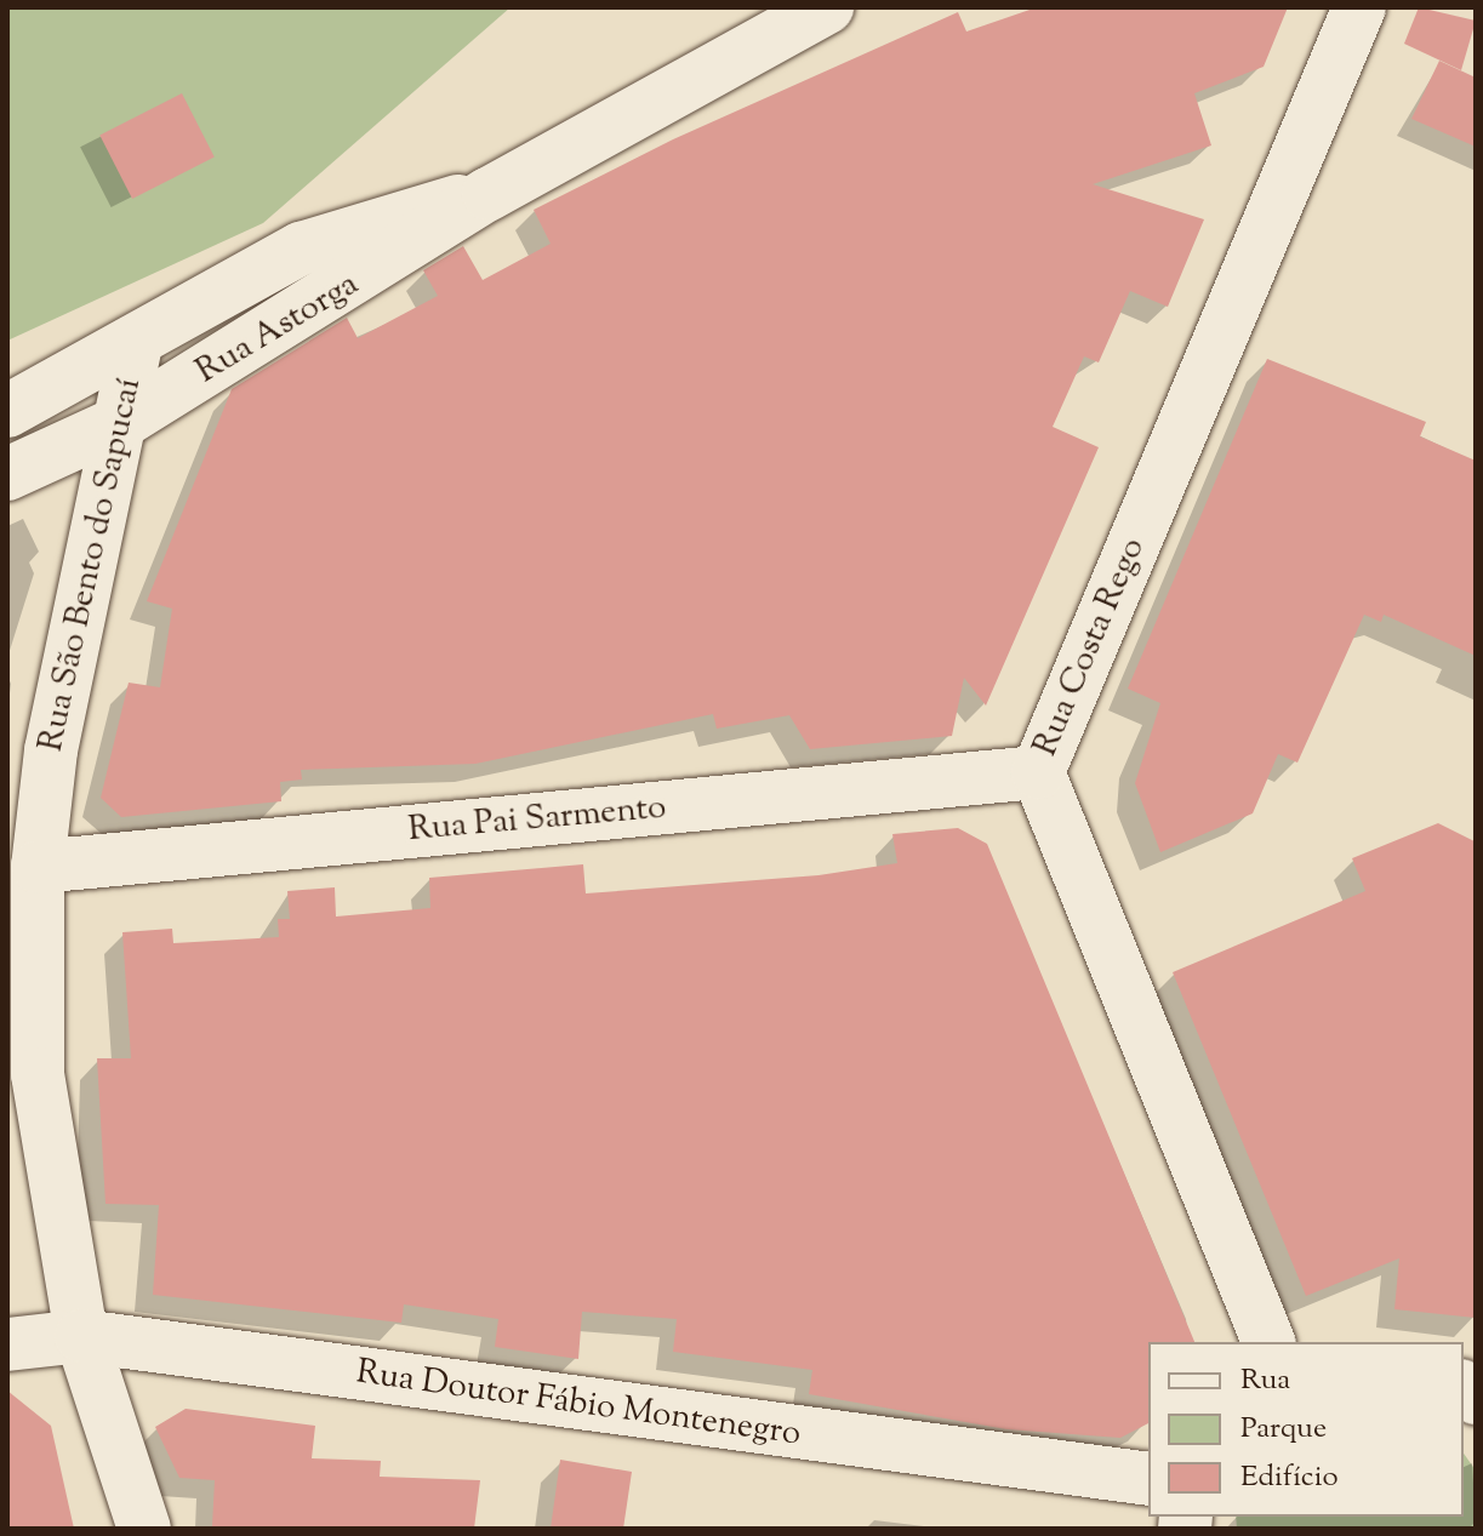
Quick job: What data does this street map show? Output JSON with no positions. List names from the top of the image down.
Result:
{
  "streets": {
    "street": [
      "Rua Astorga",
      "Rua São Bento do Sapucaí",
      "Rua Costa Rego",
      "Rua Pai Sarmento",
      "Rua Doutor Fábio Montenegro"
    ]
  },
  "crossings": [
    ["Rua Astorga", "Rua São Bento do Sapucaí"],
    ["Rua São Bento do Sapucaí", "Rua Pai Sarmento"],
    ["Rua São Bento do Sapucaí", "Rua Doutor Fábio Montenegro"],
    ["Rua Costa Rego", "Rua Pai Sarmento"]
  ],
  "legend": ["Rua", "Parque", "Edifício"]
}
